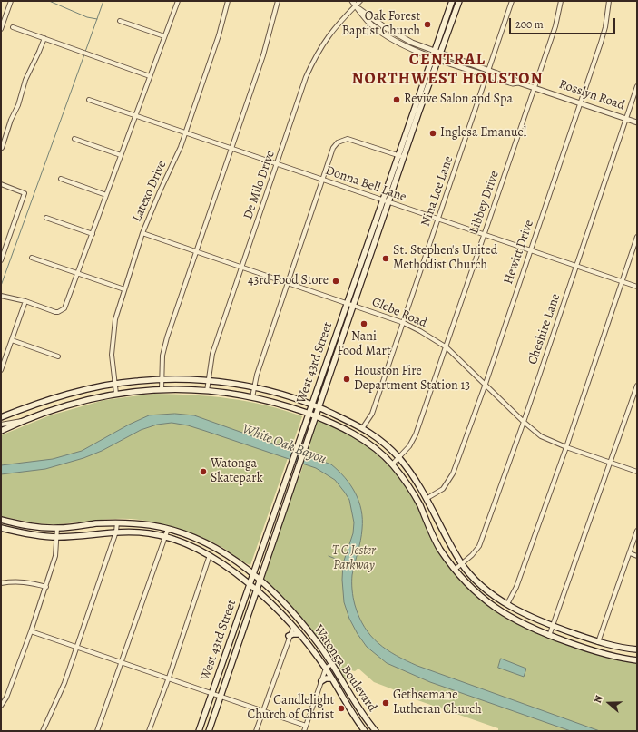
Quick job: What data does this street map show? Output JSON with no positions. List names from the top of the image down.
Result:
{
  "streets": {
    "main road": ["West 43rd Street", "Watonga Boulevard"],
    "street": [
      "Rosslyn Road",
      "Donna Bell Lane",
      "De Milo Drive",
      "Latexo Drive",
      "Nina Lee Lane",
      "Libbey Drive",
      "Hewitt Drive",
      "Glebe Road",
      "Cheshire Lane"
    ]
  },
  "crossings": [
    ["Rosslyn Road", "De Milo Drive"],
    ["Rosslyn Road", "Nina Lee Lane"],
    ["Rosslyn Road", "Libbey Drive"],
    ["Rosslyn Road", "Hewitt Drive"],
    ["Rosslyn Road", "Cheshire Lane"],
    ["Rosslyn Road", "West 43rd Street"],
    ["Donna Bell Lane", "De Milo Drive"],
    ["Donna Bell Lane", "Latexo Drive"],
    ["Donna Bell Lane", "Nina Lee Lane"],
    ["Donna Bell Lane", "Libbey Drive"],
    ["Donna Bell Lane", "Hewitt Drive"],
    ["Donna Bell Lane", "Cheshire Lane"],
    ["Donna Bell Lane", "West 43rd Street"],
    ["De Milo Drive", "Glebe Road"],
    ["Latexo Drive", "Glebe Road"],
    ["Nina Lee Lane", "Glebe Road"],
    ["Libbey Drive", "Glebe Road"],
    ["Hewitt Drive", "Glebe Road"],
    ["Glebe Road", "Cheshire Lane"],
    ["Glebe Road", "West 43rd Street"],
    ["West 43rd Street", "Watonga Boulevard"]
  ],
  "districts": ["CENTRAL NORTHWEST HOUSTON"],
  "water": ["White Oak Bayou"],
  "parks": ["T C Jester Parkway"],
  "places": [
    "Oak Forest Baptist Church",
    "Revive Salon and Spa",
    "Inglesa Emanuel",
    "St. Stephen's United Methodist Church",
    "43rd Food Store",
    "Nani Food Mart",
    "Houston Fire Department Station 13",
    "Watonga Skatepark",
    "Gethsemane Lutheran Church",
    "Candlelight Church of Christ"
  ],
  "scale_bar": "200 m",
  "north": "left"
}
